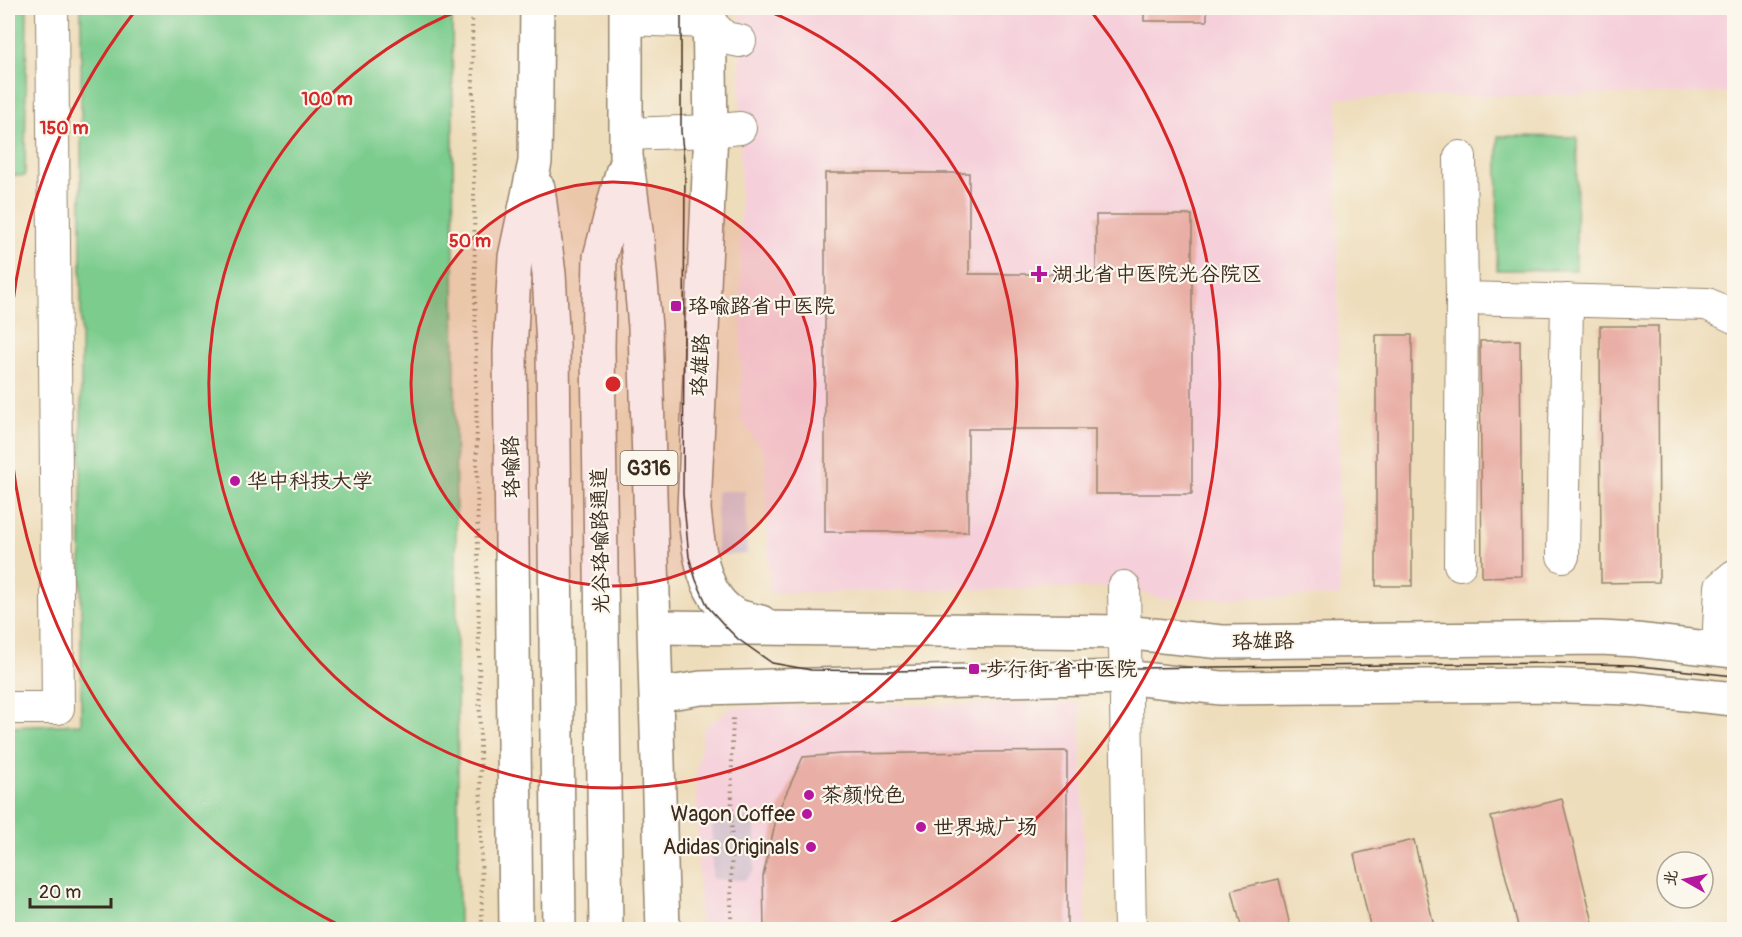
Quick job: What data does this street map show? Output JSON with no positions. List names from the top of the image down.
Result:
{
  "streets": {
    "main road": [
      "珞雄路",
      "珞喻路",
      "G316",
      "光谷珞喻路通道"
    ]
  },
  "crossings": [
    ["珞雄路", "G316"],
    ["G316", "光谷珞喻路通道"]
  ],
  "places": {
    "health": ["湖北省中医院光谷院区"],
    "transit": ["珞喻路省中医院", "步行街 省中医院"],
    "other": [
      "华中科技大学",
      "茶颜悦色",
      "Wagon Coffee",
      "世界城广场",
      "Adidas Originals"
    ]
  },
  "scale_bar": "20 m",
  "north": "left",
  "rings": ["100 m", "150 m", "50 m"]
}
